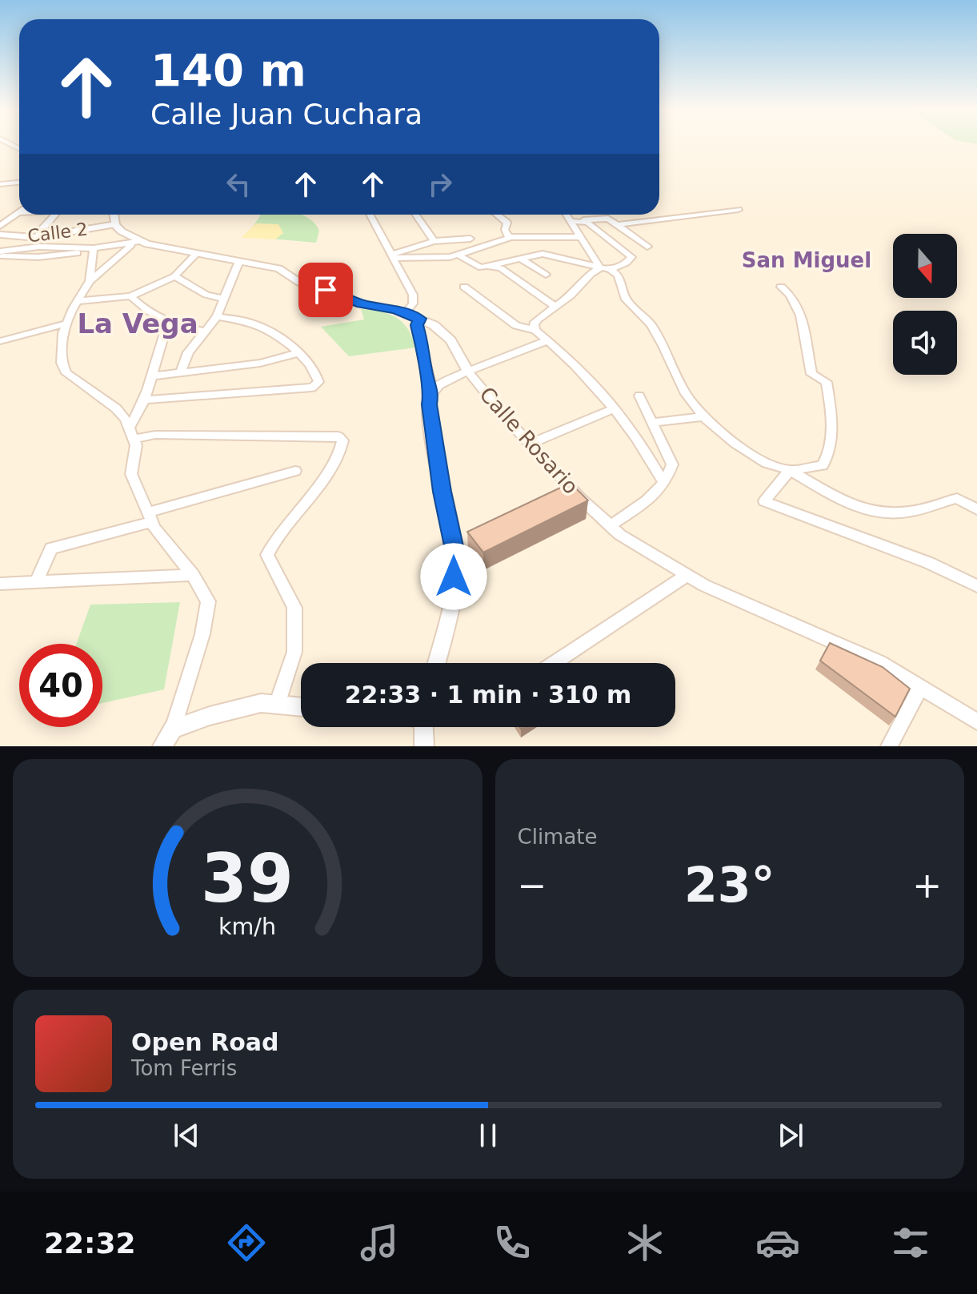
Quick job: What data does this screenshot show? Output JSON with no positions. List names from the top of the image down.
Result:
{
  "streets": {
    "street": ["Calle 2", "Calle Rosario"]
  },
  "crossings": [
    ["Calle 2", "Calle Rosario"]
  ],
  "districts": ["San Miguel", "La Vega"],
  "north": "bottom",
  "page": {
    "turn": ["140 m", "Calle Juan Cuchara"],
    "limit": "40",
    "trip": "22:33 · 1 min · 310 m",
    "tile": "Climate",
    "heat": ["−", "23°", "+"],
    "song": ["Open Road", "Tom Ferris"],
    "tabs": "22:32",
    "gauge": ["39", "km/h"]
  }
}
